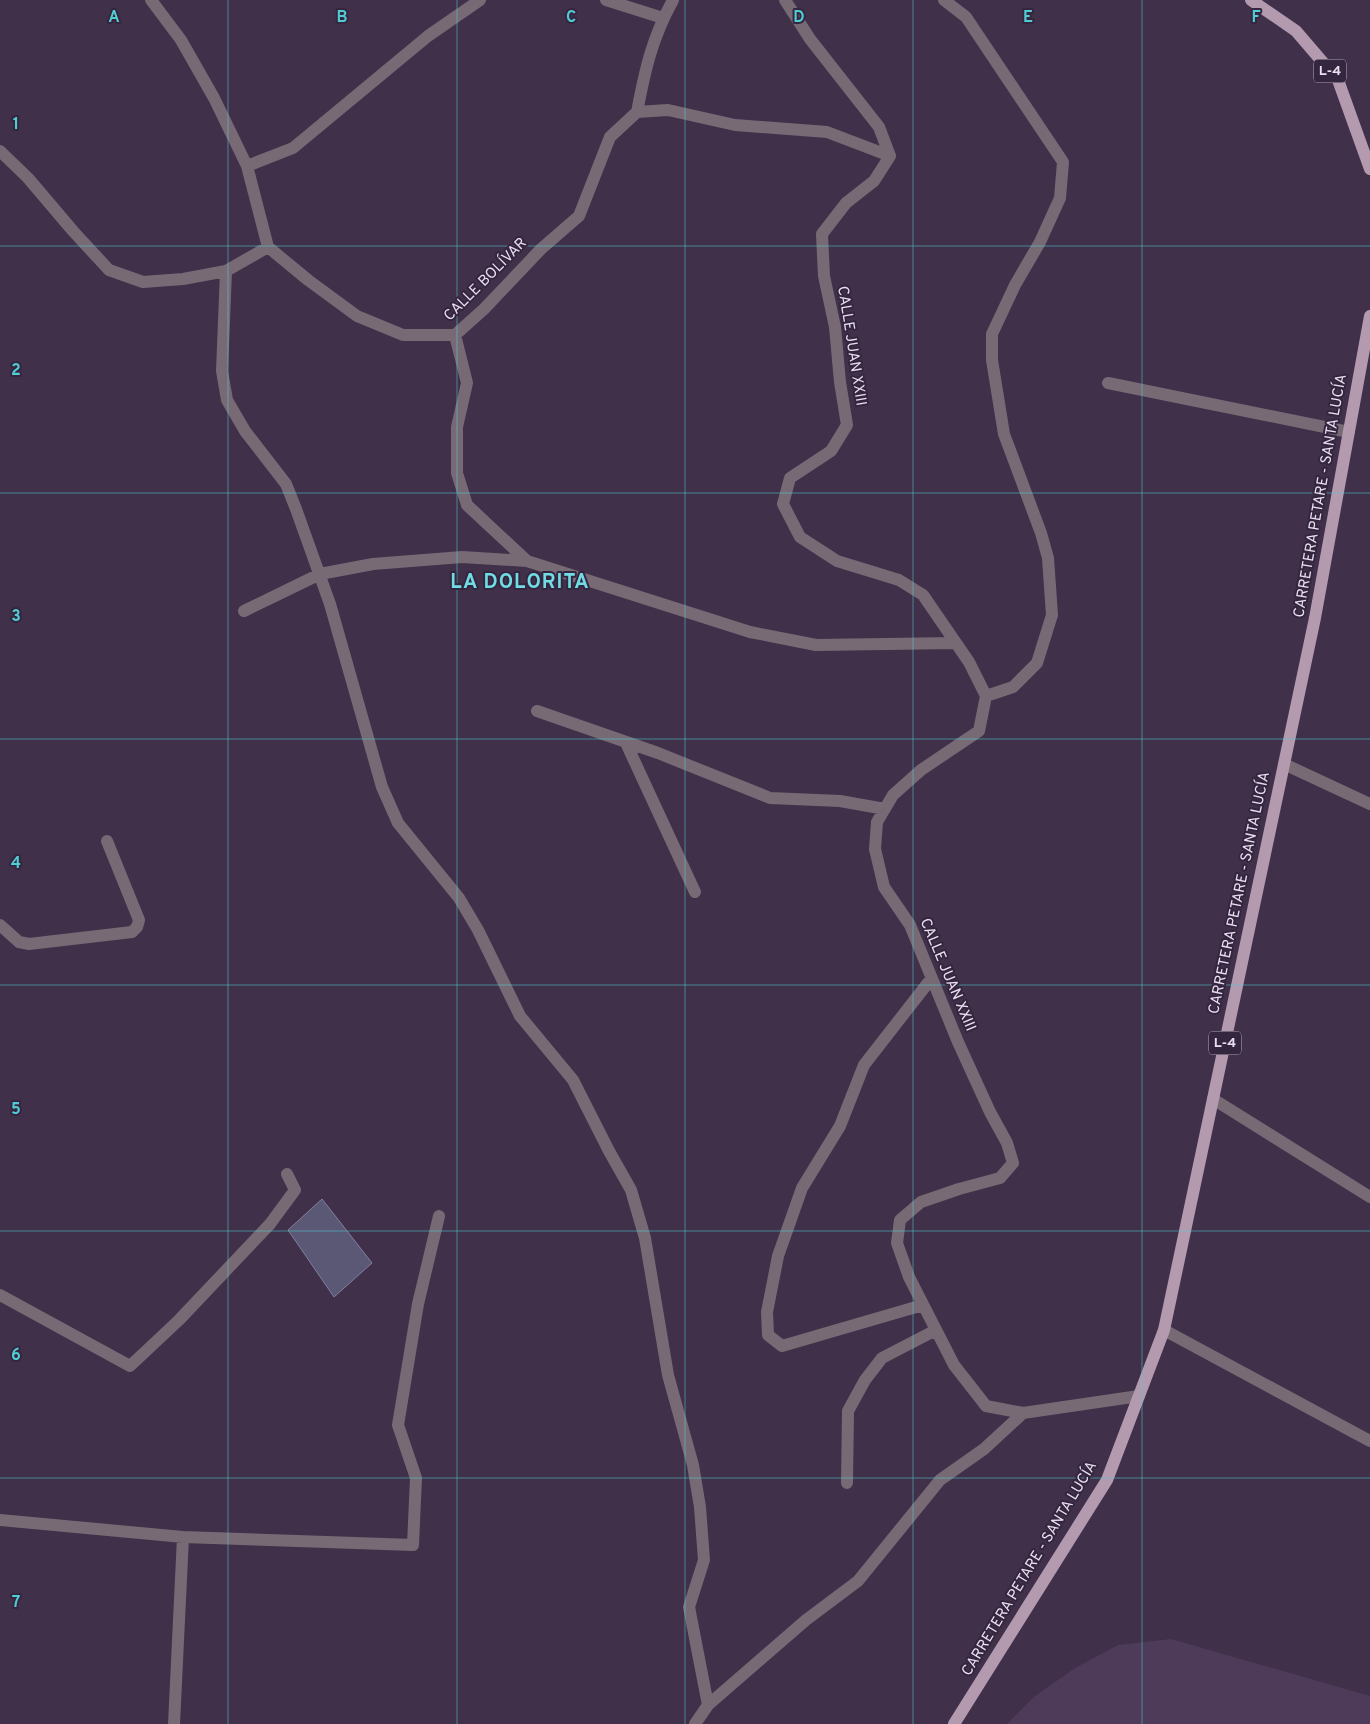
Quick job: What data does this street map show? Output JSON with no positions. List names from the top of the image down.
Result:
{
  "streets": {
    "main road": ["L-4", "CARRETERA PETARE - SANTA LUCÍA"],
    "street": ["CALLE BOLÍVAR", "CALLE JUAN XXIII"]
  },
  "crossings": [
    ["CALLE JUAN XXIII", "CARRETERA PETARE - SANTA LUCÍA"]
  ],
  "districts": ["LA DOLORITA"],
  "grid": {
    "columns": [
      "A",
      "B",
      "C",
      "D",
      "E",
      "F"
    ],
    "rows": [
      "1",
      "2",
      "3",
      "4",
      "5",
      "6",
      "7"
    ]
  }
}
